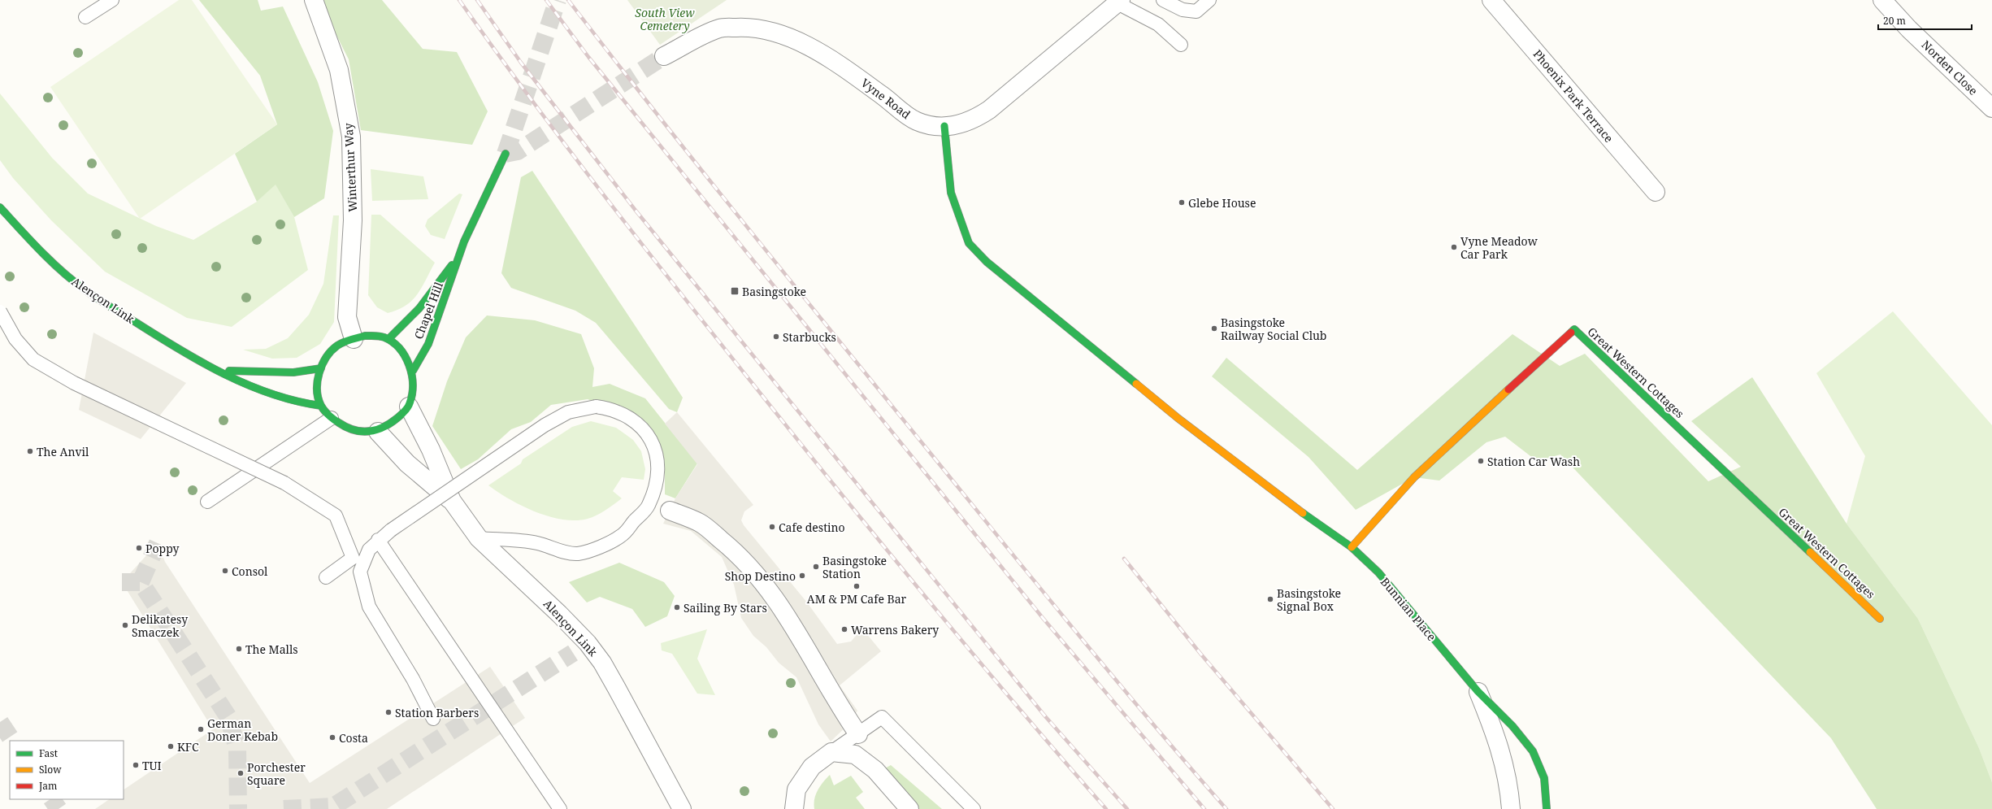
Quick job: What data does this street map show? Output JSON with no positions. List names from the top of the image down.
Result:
{
  "streets": {
    "street": [
      "Norden Close",
      "Phoenix Park Terrace",
      "Vyne Road",
      "Winterthur Way",
      "Alençon Link",
      "Chapel Hill",
      "Great Western Cottages",
      "Bunnian Place"
    ]
  },
  "crossings": [
    ["Vyne Road", "Bunnian Place"],
    ["Winterthur Way", "Alençon Link"],
    ["Winterthur Way", "Chapel Hill"],
    ["Alençon Link", "Chapel Hill"],
    ["Great Western Cottages", "Bunnian Place"]
  ],
  "parks": ["South View Cemetery"],
  "places": {
    "other": [
      "Glebe House",
      "Vyne Meadow Car Park",
      "Basingstoke Railway Social Club",
      "Starbucks",
      "The Anvil",
      "Station Car Wash",
      "Cafe destino",
      "Poppy",
      "Basingstoke Station",
      "Consol",
      "Shop Destino",
      "AM & PM Cafe Bar",
      "Basingstoke Signal Box",
      "Sailing By Stars",
      "Delikatesy Smaczek",
      "Warrens Bakery",
      "The Malls",
      "Station Barbers",
      "German Doner Kebab",
      "Costa",
      "KFC",
      "TUI",
      "Porchester Square"
    ],
    "transit": ["Basingstoke"]
  },
  "legend": ["Fast", "Slow", "Jam"],
  "scale_bar": "20 m"
}
